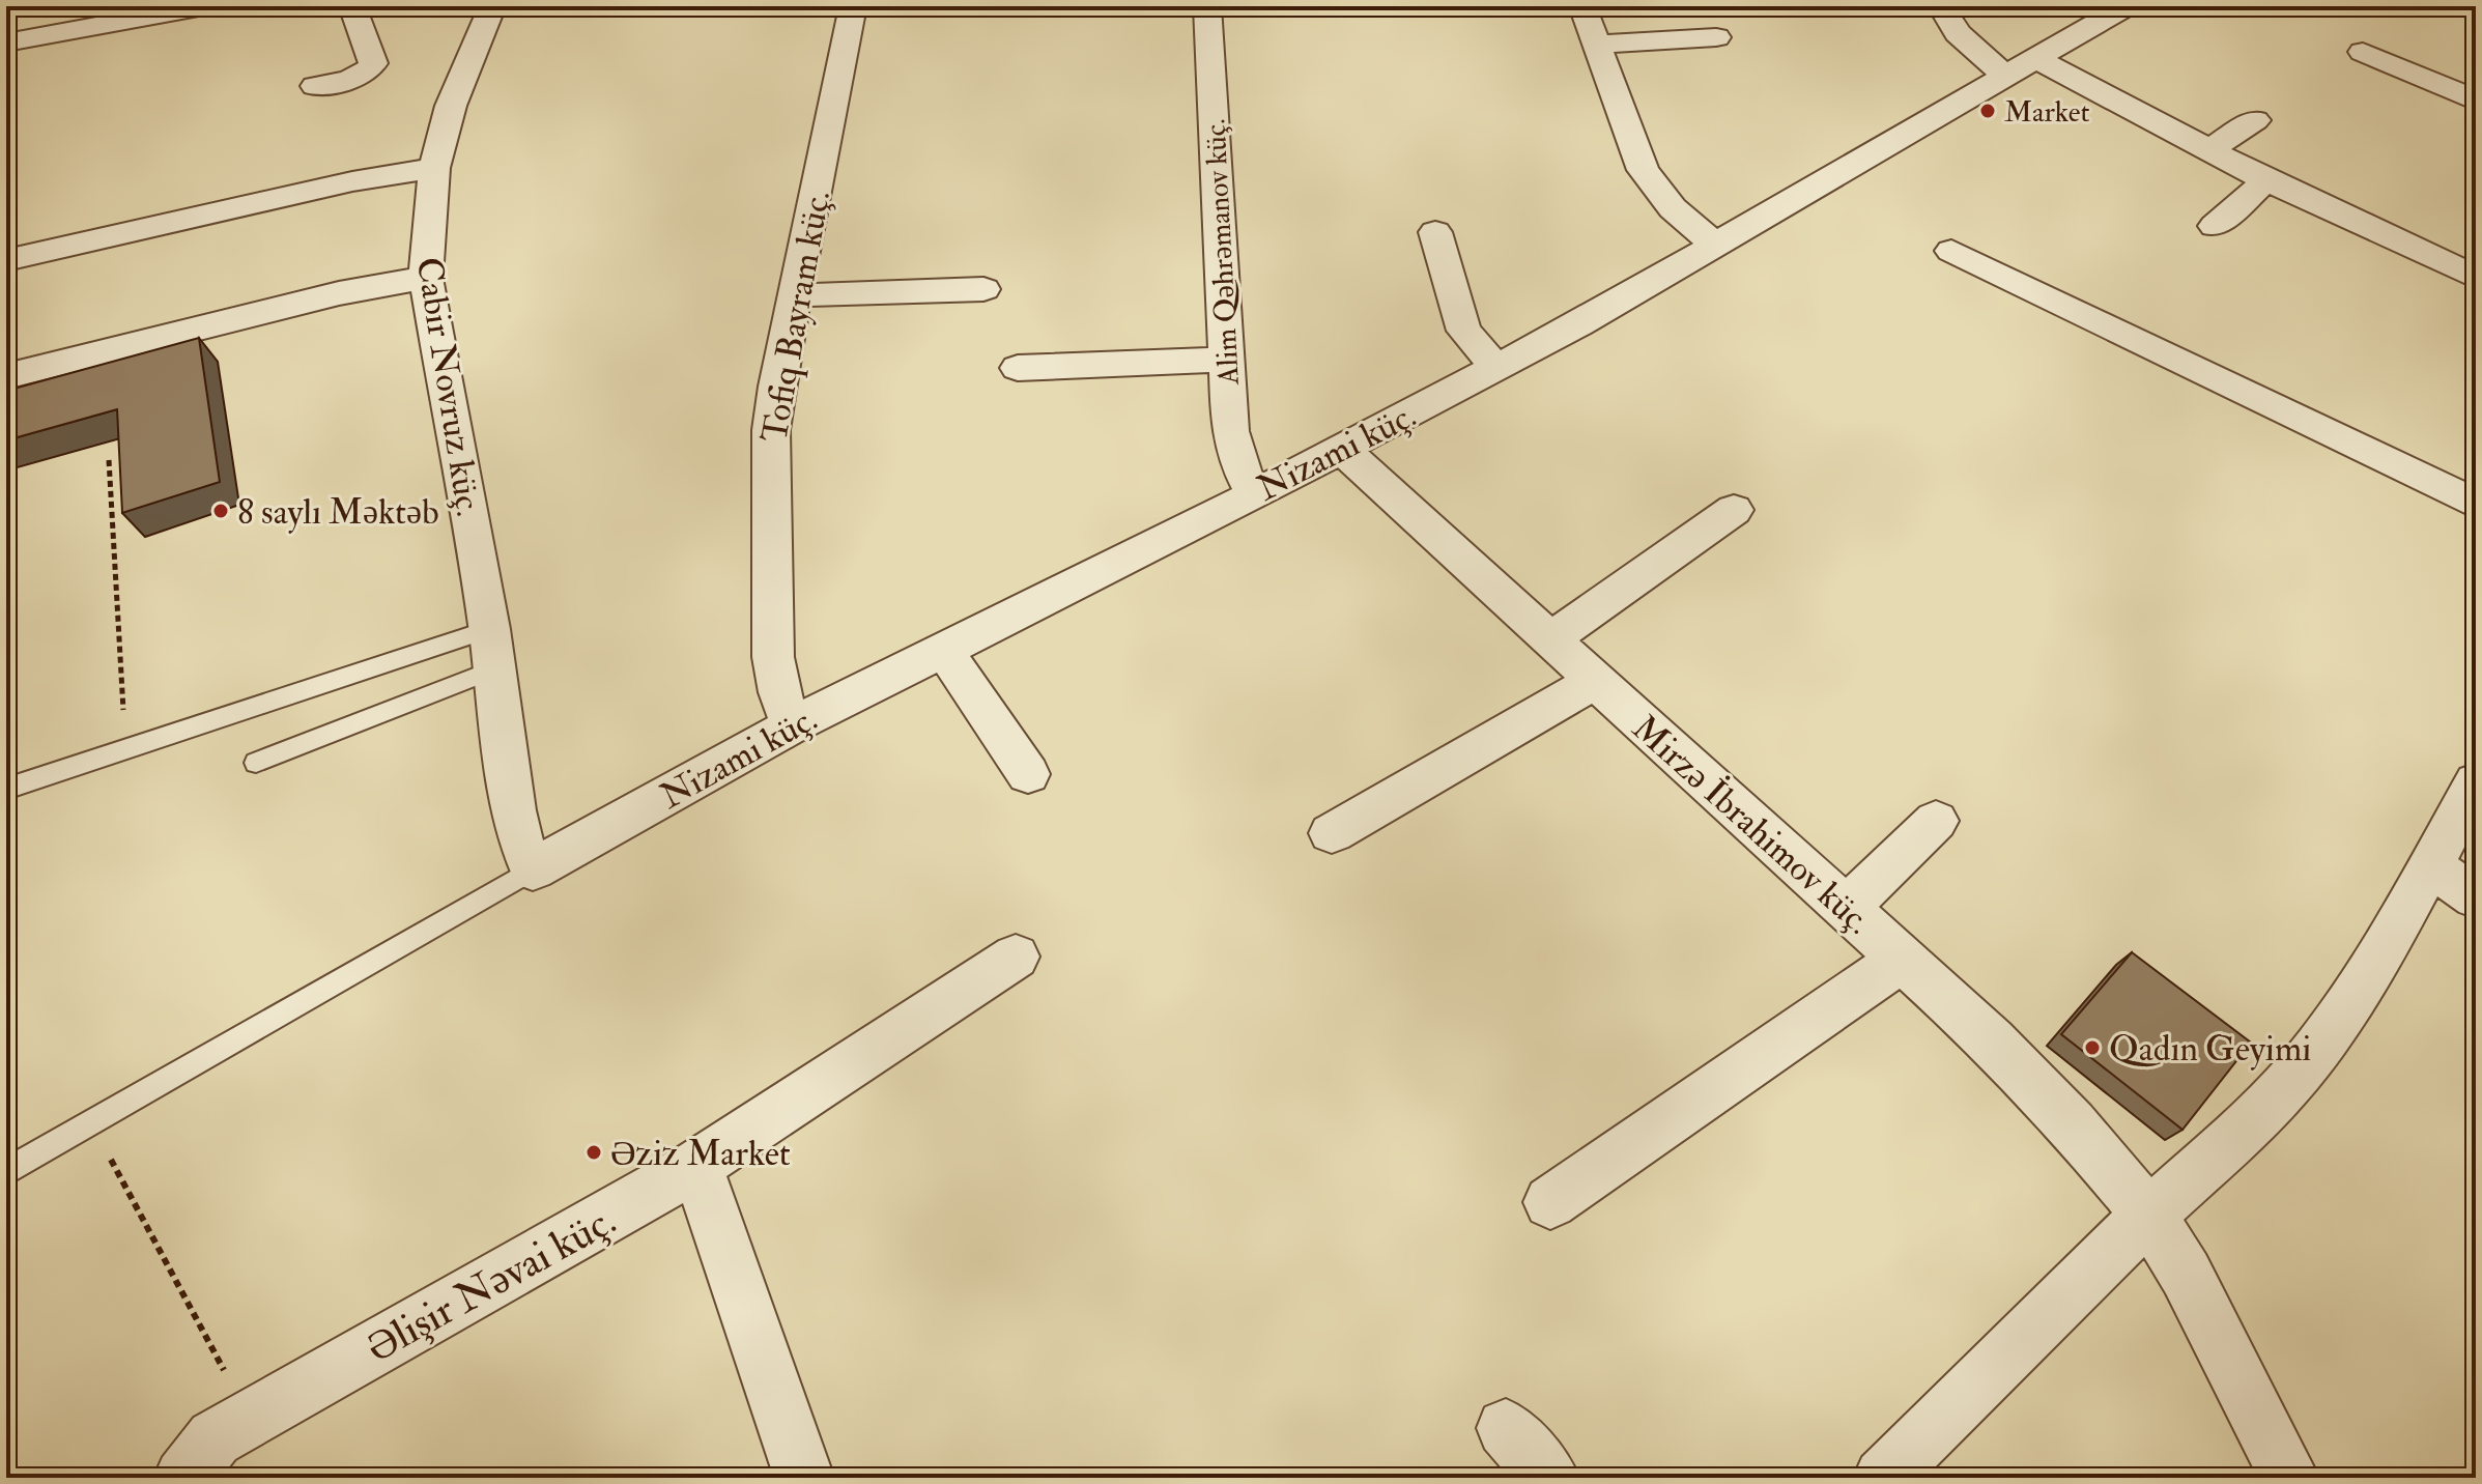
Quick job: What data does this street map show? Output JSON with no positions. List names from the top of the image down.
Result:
{
  "streets": {
    "street": [
      "Alim Qəhrəmanov küç.",
      "Tofiq Bayram küç.",
      "Cabir Novruz küç.",
      "Nizami küç.",
      "Mirzə İbrahimov küç.",
      "Əlişir Nəvai küç."
    ]
  },
  "crossings": [
    ["Alim Qəhrəmanov küç.", "Nizami küç."],
    ["Tofiq Bayram küç.", "Nizami küç."],
    ["Cabir Novruz küç.", "Nizami küç."],
    ["Nizami küç.", "Mirzə İbrahimov küç."]
  ],
  "places": [
    "Market",
    "8 saylı Məktəb",
    "Qadın Geyimi",
    "Əziz Market"
  ]
}
